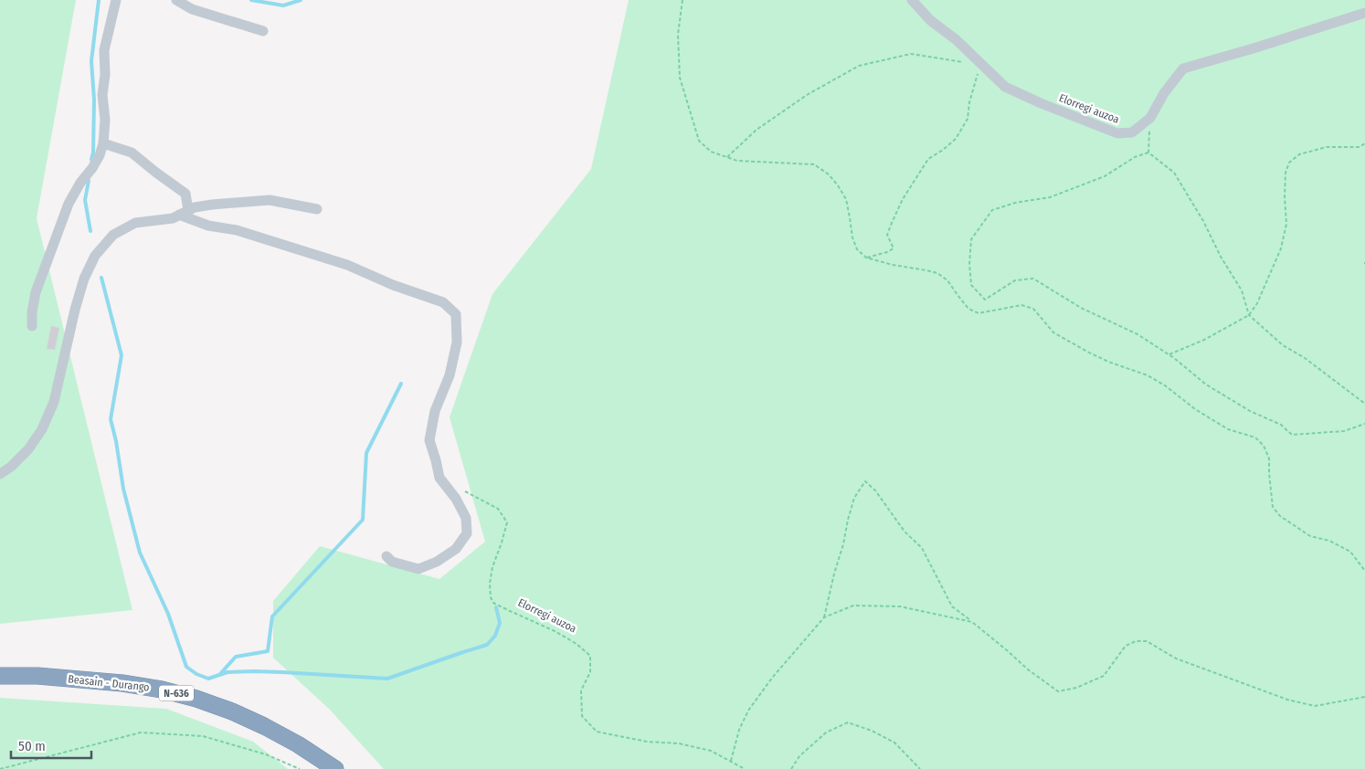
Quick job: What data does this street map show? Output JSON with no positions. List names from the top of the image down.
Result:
{
  "streets": {
    "highway": ["Beasain - Durango", "N-636"],
    "street": ["Elorregi auzoa"]
  },
  "scale_bar": "50 m"
}
